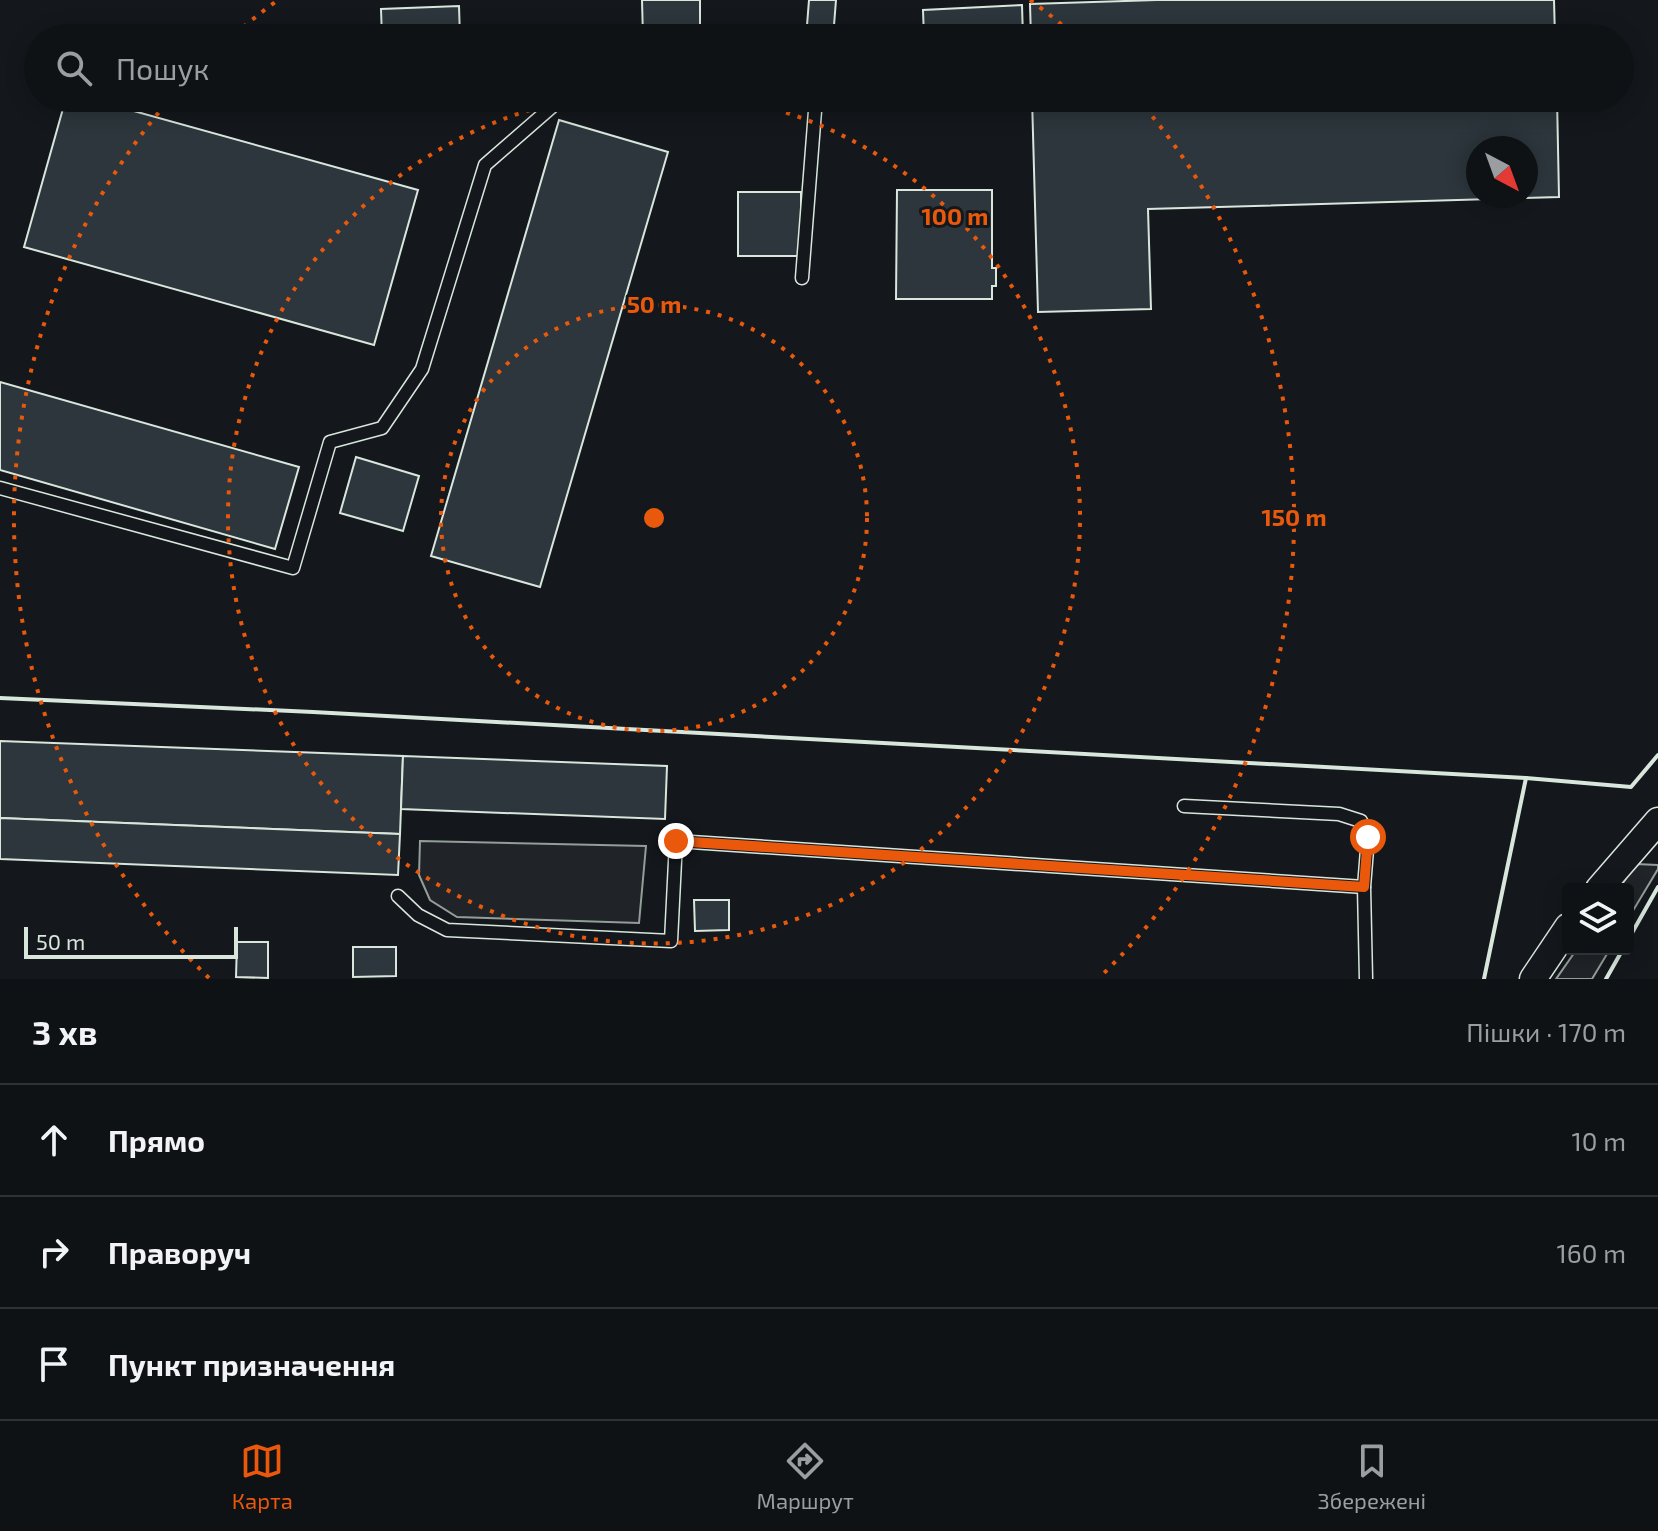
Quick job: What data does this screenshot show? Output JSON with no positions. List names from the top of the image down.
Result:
{
  "scale_bar": "50 m",
  "north": "bottom right",
  "page": {
    "search": "Пошук",
    "scale": "50 m",
    "heading": ["3 хв", "Пішки · 170 m"],
    "list": [
      ["Прямо", "10 m"],
      ["Праворуч", "160 m"],
      "Пункт призначення"
    ],
    "nav": ["Карта", "Маршрут", "Збережені"]
  },
  "rings": ["100 m", "50 m", "150 m"]
}
